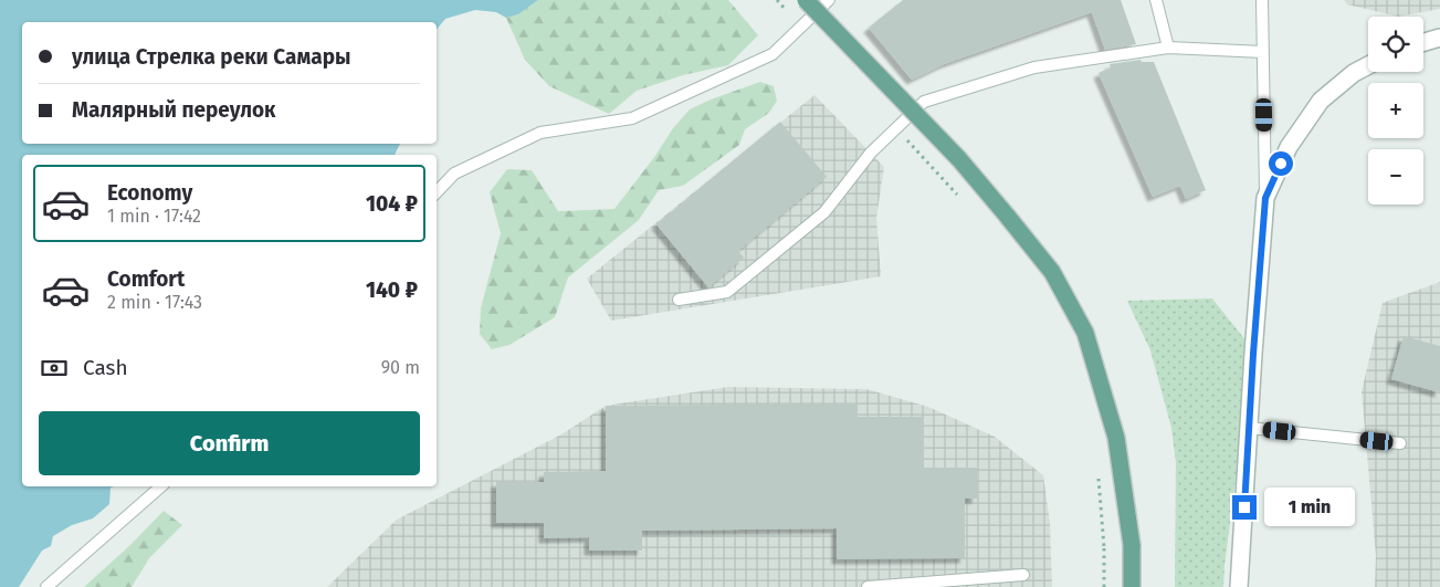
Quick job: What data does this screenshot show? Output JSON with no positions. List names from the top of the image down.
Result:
{
  "page": {
    "map_buttons": ["+", "−"],
    "banner": ["улица Стрелка реки Самары", "Малярный переулок"],
    "list": [
      {
        "name": "Economy",
        "note": "1 min · 17:42",
        "value": "104 ₽"
      },
      {
        "name": "Comfort",
        "note": "2 min · 17:43",
        "value": "140 ₽"
      }
    ],
    "pay": ["Cash", "90 m"],
    "buttons": "Confirm",
    "bubble": "1 min"
  }
}
